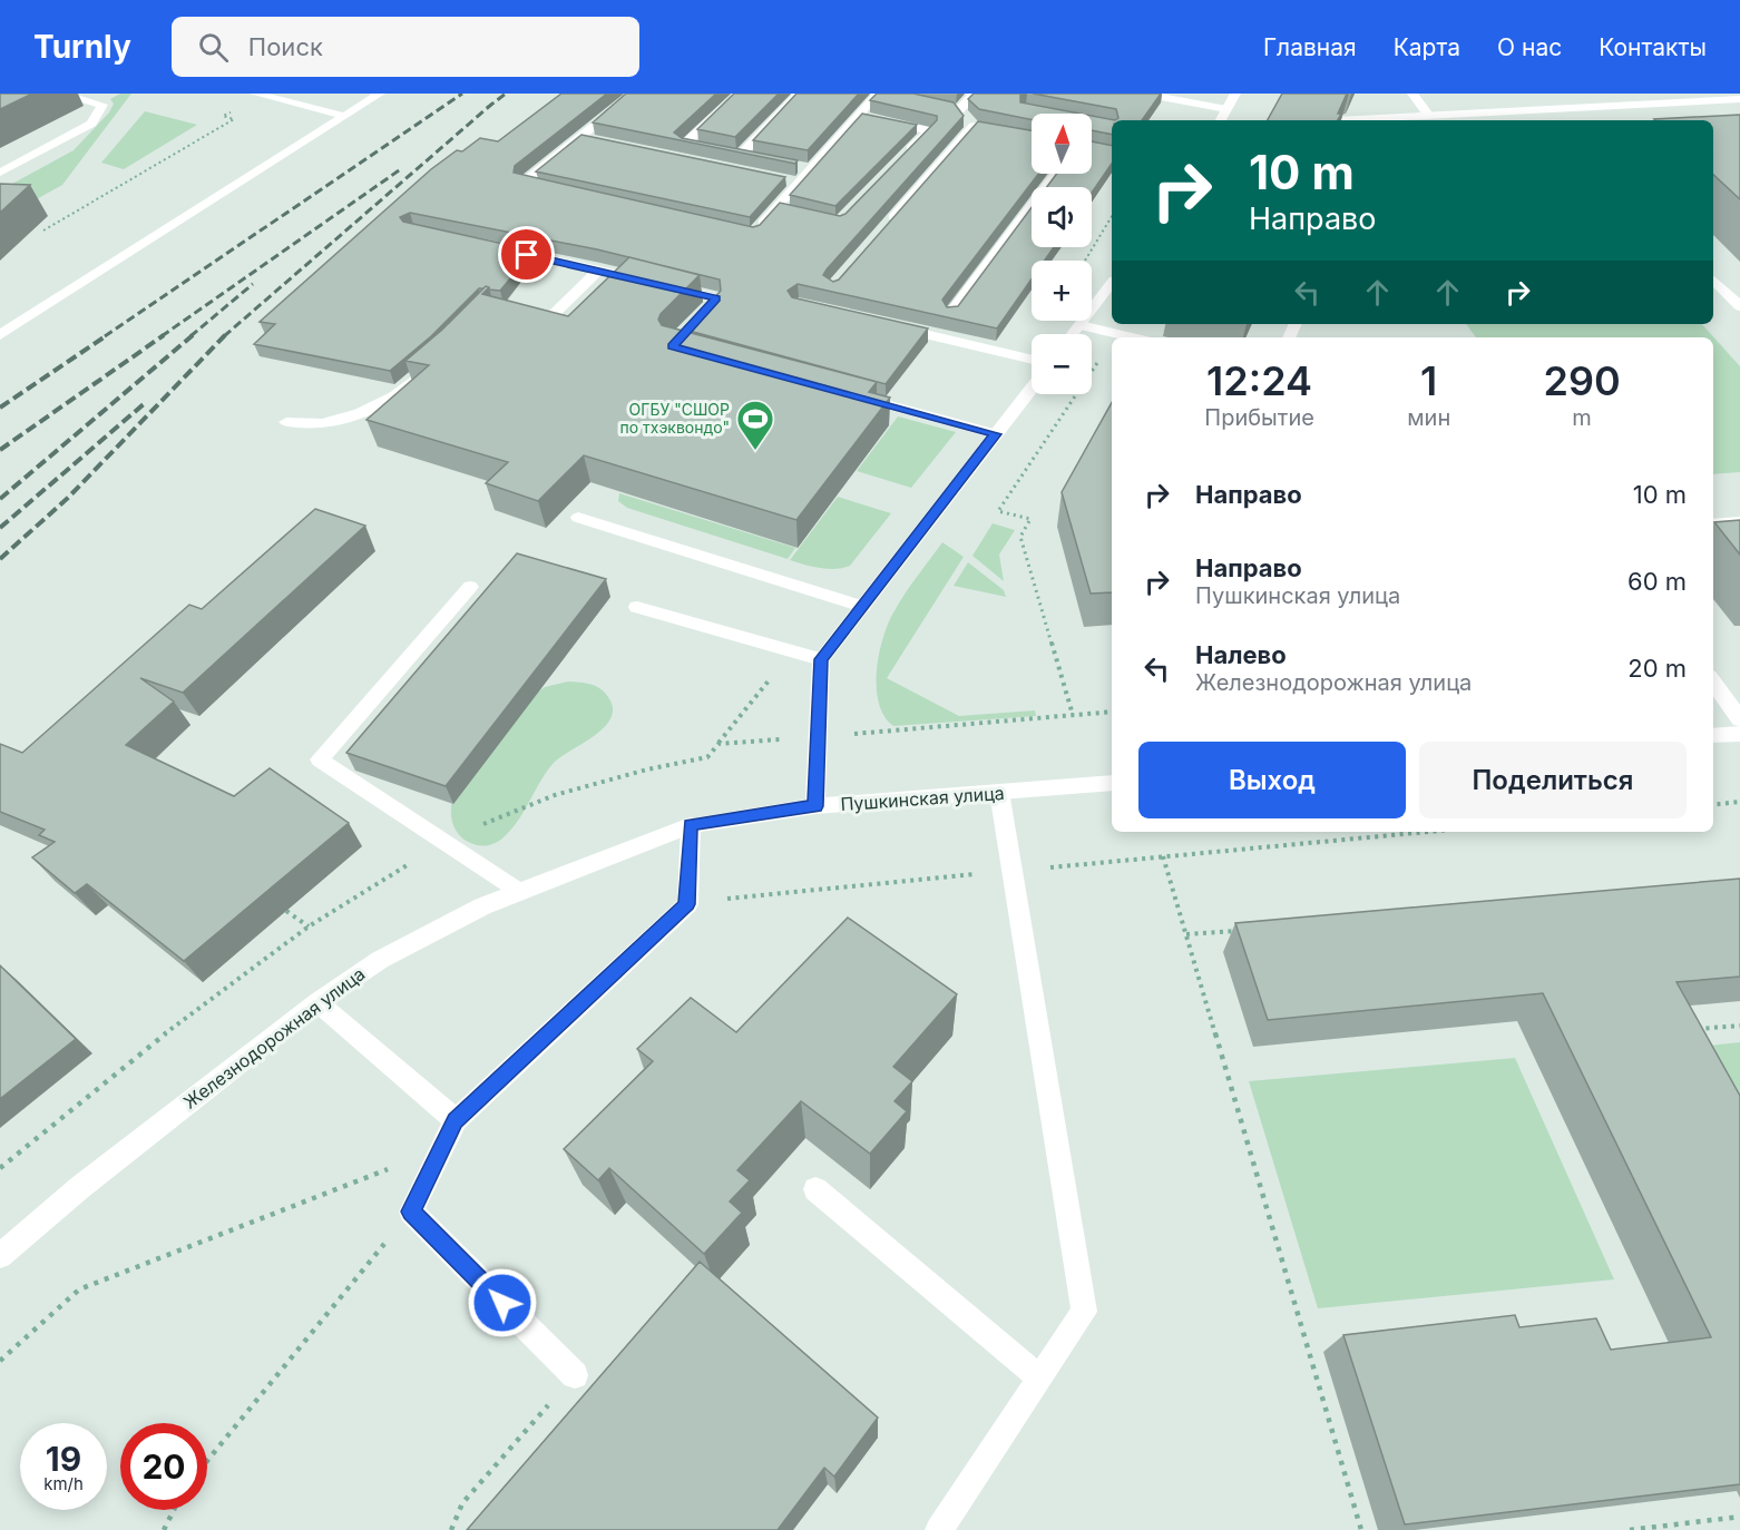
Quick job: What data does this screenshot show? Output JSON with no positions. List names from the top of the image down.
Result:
{
  "streets": {
    "street": ["Пушкинская улица", "Железнодорожная улица"]
  },
  "crossings": [
    ["Пушкинская улица", "Железнодорожная улица"]
  ],
  "places": {
    "sports": ["ОГБУ \"СШОР по тхэквондо\""]
  },
  "north": "top",
  "page": {
    "header": "Turnly",
    "search": "Поиск",
    "nav": [
      "Главная",
      "Карта",
      "О нас",
      "Контакты"
    ],
    "map_buttons": ["+", "−"],
    "turn": ["10 m", "Направо"],
    "eta": [
      "12:24",
      "Прибытие",
      "1",
      "мин",
      "290",
      "m"
    ],
    "list": [
      {
        "name": "Направо",
        "value": "10 m"
      },
      {
        "name": "Направо",
        "note": "Пушкинская улица",
        "value": "60 m"
      },
      {
        "name": "Налево",
        "note": "Железнодорожная улица",
        "value": "20 m"
      }
    ],
    "buttons": ["Выход", "Поделиться"],
    "speed": "19 km/h",
    "limit": "20"
  }
}
